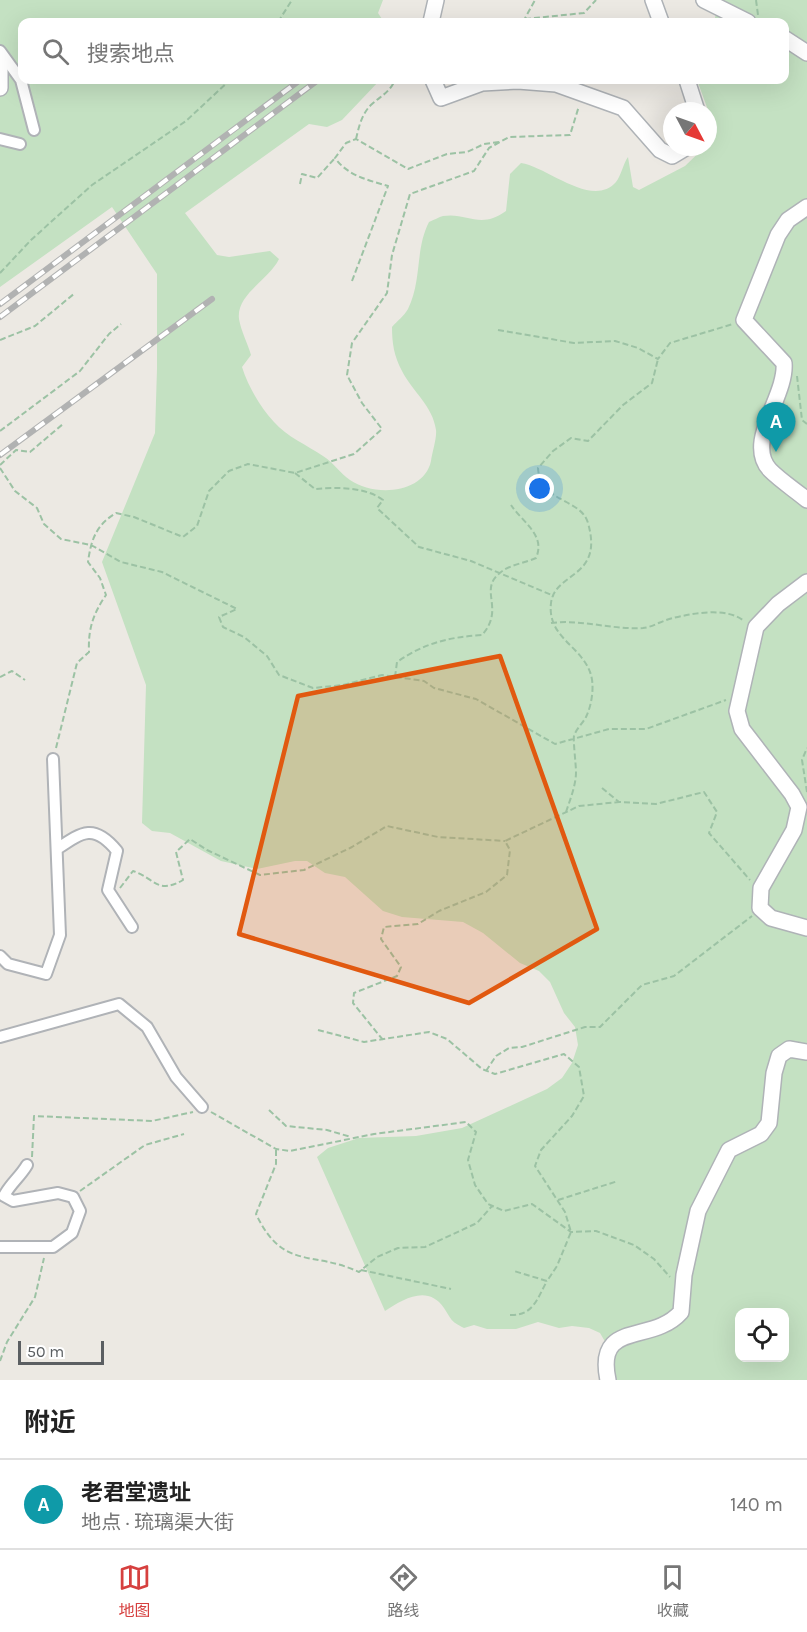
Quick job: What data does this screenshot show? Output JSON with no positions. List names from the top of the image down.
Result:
{
  "scale_bar": "50 m",
  "north": "bottom right",
  "page": {
    "search": "搜索地点",
    "pins": "A",
    "scale": "50 m",
    "heading": "附近",
    "list": [
      {
        "mark": "A",
        "name": "老君堂遗址",
        "note": "地点 · 琉璃渠大街",
        "value": "140 m"
      }
    ],
    "nav": ["地图", "路线", "收藏"]
  }
}
